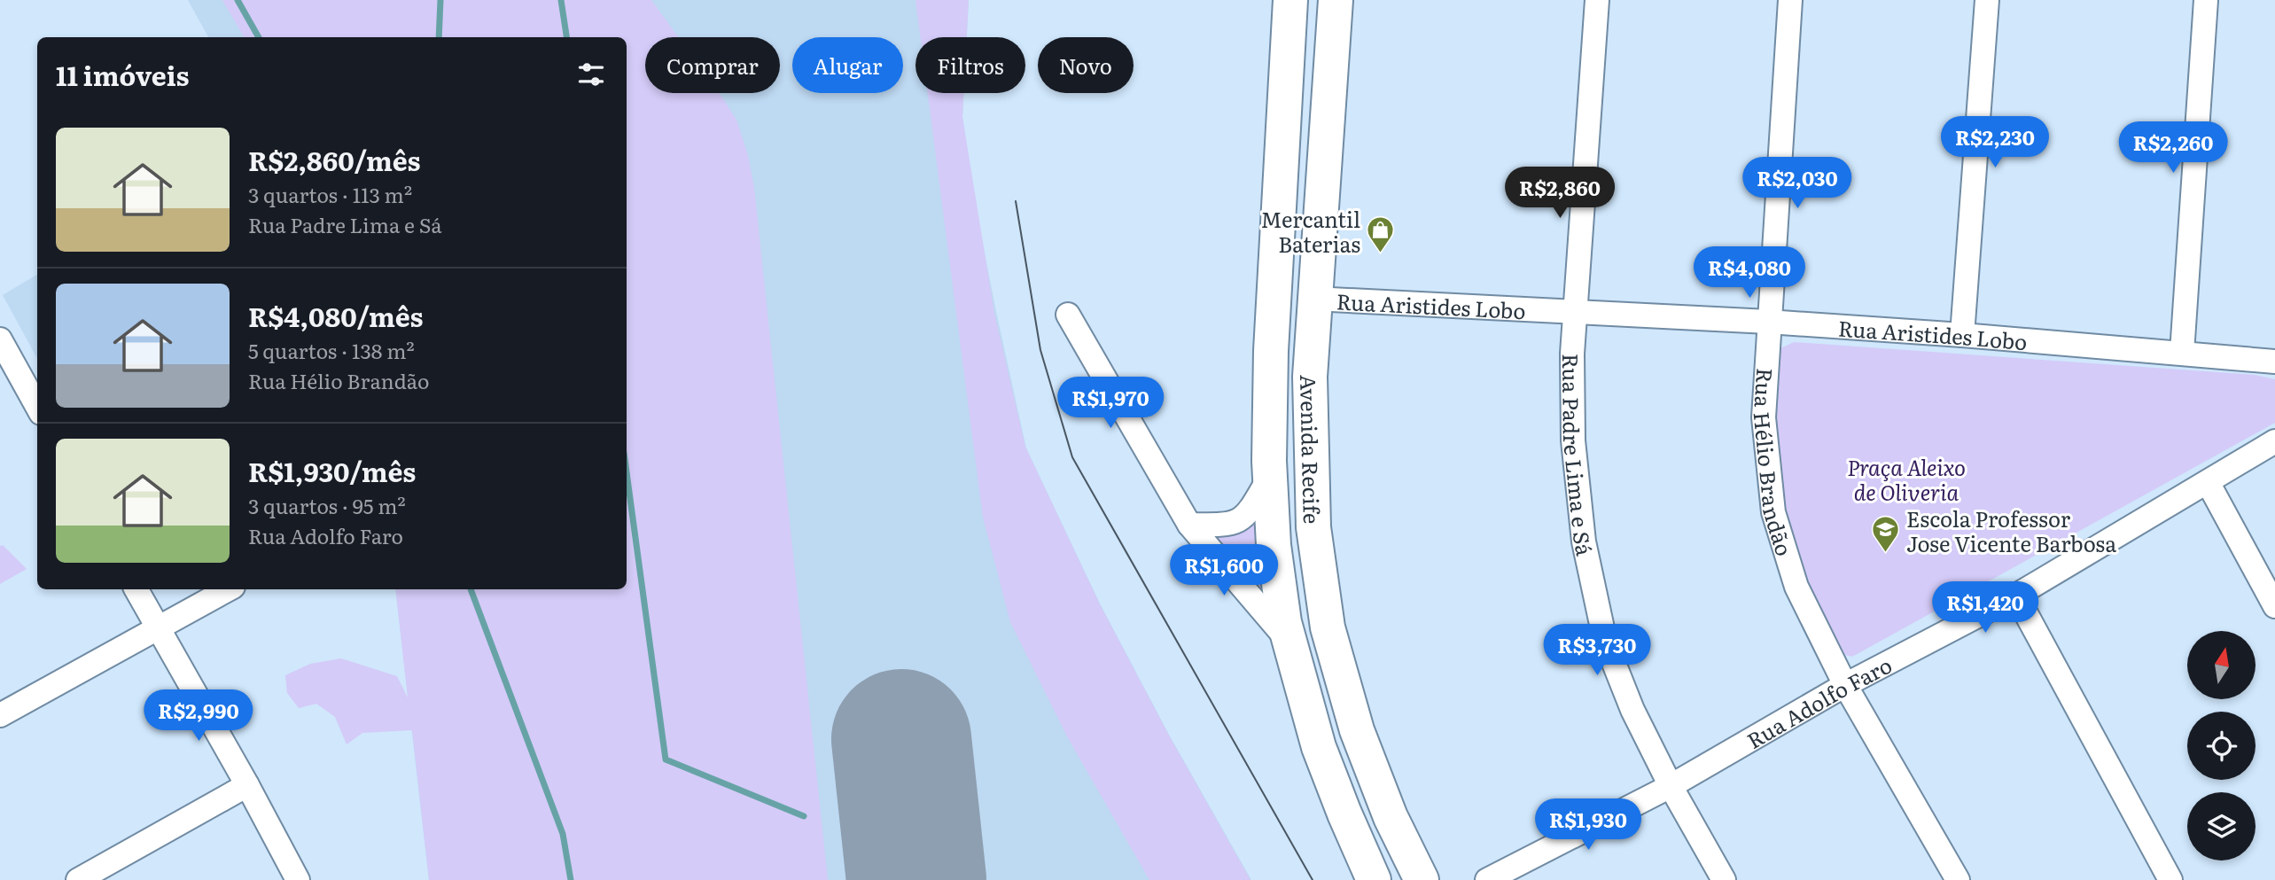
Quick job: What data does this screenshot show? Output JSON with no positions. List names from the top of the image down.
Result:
{
  "streets": {
    "main road": ["Avenida Recife"],
    "street": [
      "Rua Aristides Lobo",
      "Rua Padre Lima e Sá",
      "Rua Hélio Brandão",
      "Rua Adolfo Faro"
    ]
  },
  "crossings": [
    ["Rua Aristides Lobo", "Avenida Recife"],
    ["Rua Aristides Lobo", "Rua Padre Lima e Sá"],
    ["Rua Aristides Lobo", "Rua Hélio Brandão"],
    ["Rua Padre Lima e Sá", "Rua Adolfo Faro"],
    ["Rua Hélio Brandão", "Rua Adolfo Faro"]
  ],
  "parks": ["Praça Aleixo de Oliveria"],
  "places": {
    "shop": ["Mercantil Baterias"],
    "school or university": ["Escola Professor Jose Vicente Barbosa"]
  },
  "north": "top",
  "page": {
    "chip": [
      "Comprar",
      "Alugar",
      "Filtros",
      "Novo"
    ],
    "heading": "11 imóveis",
    "list": [
      {
        "name": "R$2,860/mês",
        "note": "3 quartos · 113 m² · Rua Padre Lima e Sá"
      },
      {
        "name": "R$4,080/mês",
        "note": "5 quartos · 138 m² · Rua Hélio Brandão"
      },
      {
        "name": "R$1,930/mês",
        "note": "3 quartos · 95 m² · Rua Adolfo Faro"
      }
    ],
    "price": [
      "R$2,230",
      "R$2,260",
      "R$2,030",
      "R$2,860",
      "R$4,080",
      "R$1,970",
      "R$1,600",
      "R$1,420",
      "R$3,730",
      "R$2,990",
      "R$1,930"
    ]
  }
}
